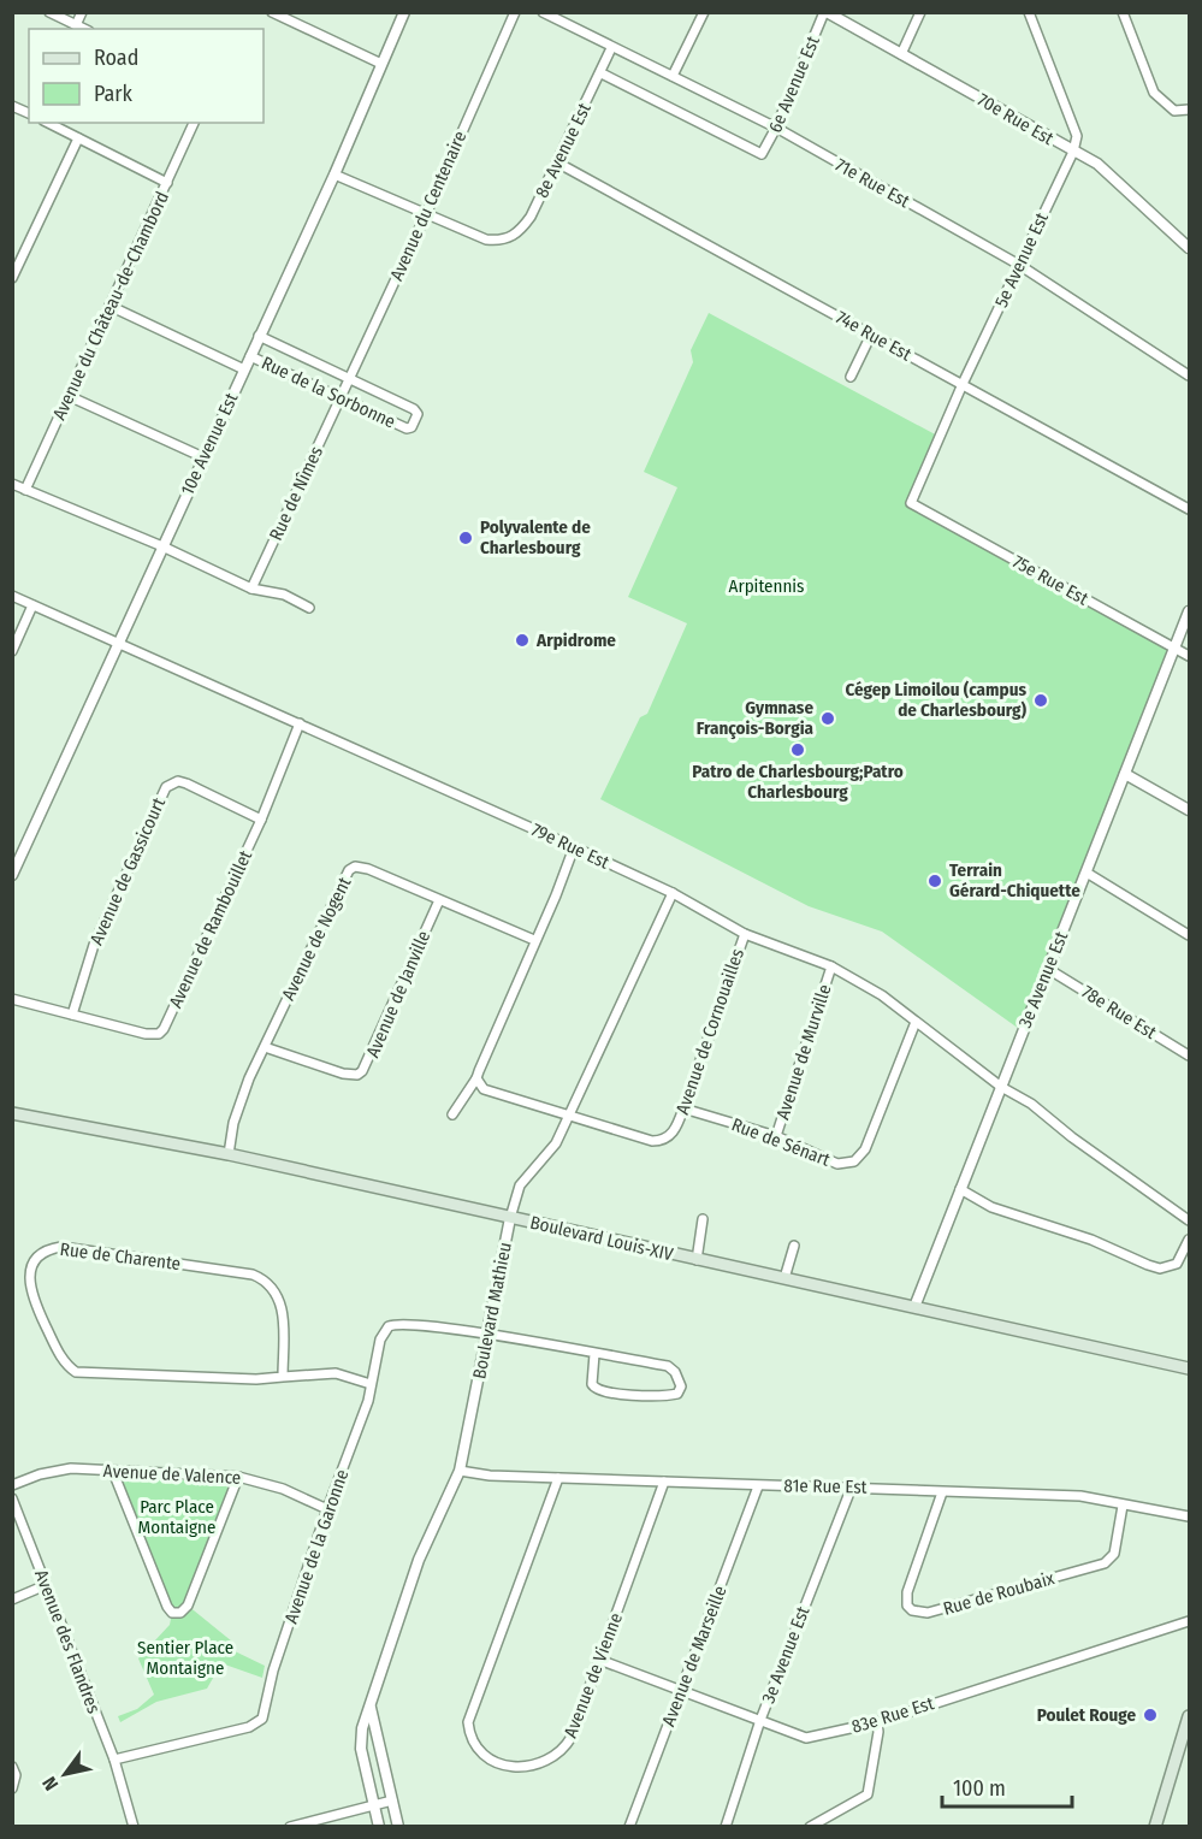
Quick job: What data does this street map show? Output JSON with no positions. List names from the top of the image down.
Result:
{
  "streets": {
    "main road": ["Boulevard Louis-XIV"],
    "street": [
      "6e Avenue Est",
      "70e Rue Est",
      "8e Avenue Est",
      "71e Rue Est",
      "Avenue du Centenaire",
      "5e Avenue Est",
      "Avenue du Château-de-Chambord",
      "74e Rue Est",
      "Rue de la Sorbonne",
      "10e Avenue Est",
      "Rue de Nîmes",
      "75e Rue Est",
      "79e Rue Est",
      "Avenue de Gassicourt",
      "Avenue de Rambouillet",
      "Avenue de Nogent",
      "3e Avenue Est",
      "Avenue de Janville",
      "78e Rue Est",
      "Avenue de Cornouailles",
      "Avenue de Murville",
      "Rue de Sénart",
      "Rue de Charente",
      "Boulevard Mathieu",
      "Avenue de Valence",
      "81e Rue Est",
      "Avenue de la Garonne",
      "Rue de Roubaix",
      "Avenue des Flandres",
      "Avenue de Marseille",
      "Avenue de Vienne",
      "83e Rue Est"
    ]
  },
  "crossings": [
    ["6e Avenue Est", "70e Rue Est"],
    ["6e Avenue Est", "8e Avenue Est"],
    ["6e Avenue Est", "71e Rue Est"],
    ["70e Rue Est", "5e Avenue Est"],
    ["8e Avenue Est", "71e Rue Est"],
    ["8e Avenue Est", "Avenue du Centenaire"],
    ["8e Avenue Est", "74e Rue Est"],
    ["71e Rue Est", "5e Avenue Est"],
    ["Avenue du Centenaire", "Rue de la Sorbonne"],
    ["Avenue du Centenaire", "Rue de Nîmes"],
    ["5e Avenue Est", "74e Rue Est"],
    ["5e Avenue Est", "75e Rue Est"],
    ["Rue de la Sorbonne", "10e Avenue Est"],
    ["Rue de la Sorbonne", "Rue de Nîmes"],
    ["10e Avenue Est", "79e Rue Est"],
    ["75e Rue Est", "3e Avenue Est"],
    ["79e Rue Est", "Avenue de Rambouillet"],
    ["79e Rue Est", "3e Avenue Est"],
    ["79e Rue Est", "Avenue de Cornouailles"],
    ["79e Rue Est", "Avenue de Murville"],
    ["79e Rue Est", "Rue de Sénart"],
    ["79e Rue Est", "Boulevard Mathieu"],
    ["Avenue de Gassicourt", "Avenue de Rambouillet"],
    ["Avenue de Nogent", "Avenue de Janville"],
    ["Avenue de Nogent", "Boulevard Louis-XIV"],
    ["3e Avenue Est", "78e Rue Est"],
    ["3e Avenue Est", "Boulevard Louis-XIV"],
    ["3e Avenue Est", "81e Rue Est"],
    ["3e Avenue Est", "83e Rue Est"],
    ["Avenue de Cornouailles", "Rue de Sénart"],
    ["Avenue de Cornouailles", "Boulevard Mathieu"],
    ["Avenue de Murville", "Rue de Sénart"],
    ["Boulevard Louis-XIV", "Boulevard Mathieu"],
    ["Rue de Charente", "Avenue de la Garonne"],
    ["Boulevard Mathieu", "81e Rue Est"],
    ["Boulevard Mathieu", "Avenue de la Garonne"],
    ["Avenue de Valence", "Avenue de la Garonne"],
    ["81e Rue Est", "Rue de Roubaix"],
    ["81e Rue Est", "Avenue de Marseille"],
    ["81e Rue Est", "Avenue de Vienne"],
    ["Avenue de la Garonne", "Avenue des Flandres"],
    ["Avenue de Marseille", "83e Rue Est"],
    ["Avenue de Vienne", "83e Rue Est"]
  ],
  "parks": ["Arpitennis", "Parc Place Montaigne", "Sentier Place Montaigne"],
  "places": [
    "Polyvalente de Charlesbourg",
    "Arpidrome",
    "Cégep Limoilou (campus de Charlesbourg)",
    "Gymnase François-Borgia",
    "Patro de Charlesbourg;Patro Charlesbourg",
    "Terrain Gérard-Chiquette",
    "Poulet Rouge"
  ],
  "legend": ["Road", "Park"],
  "scale_bar": "100 m",
  "north": "bottom left"
}
